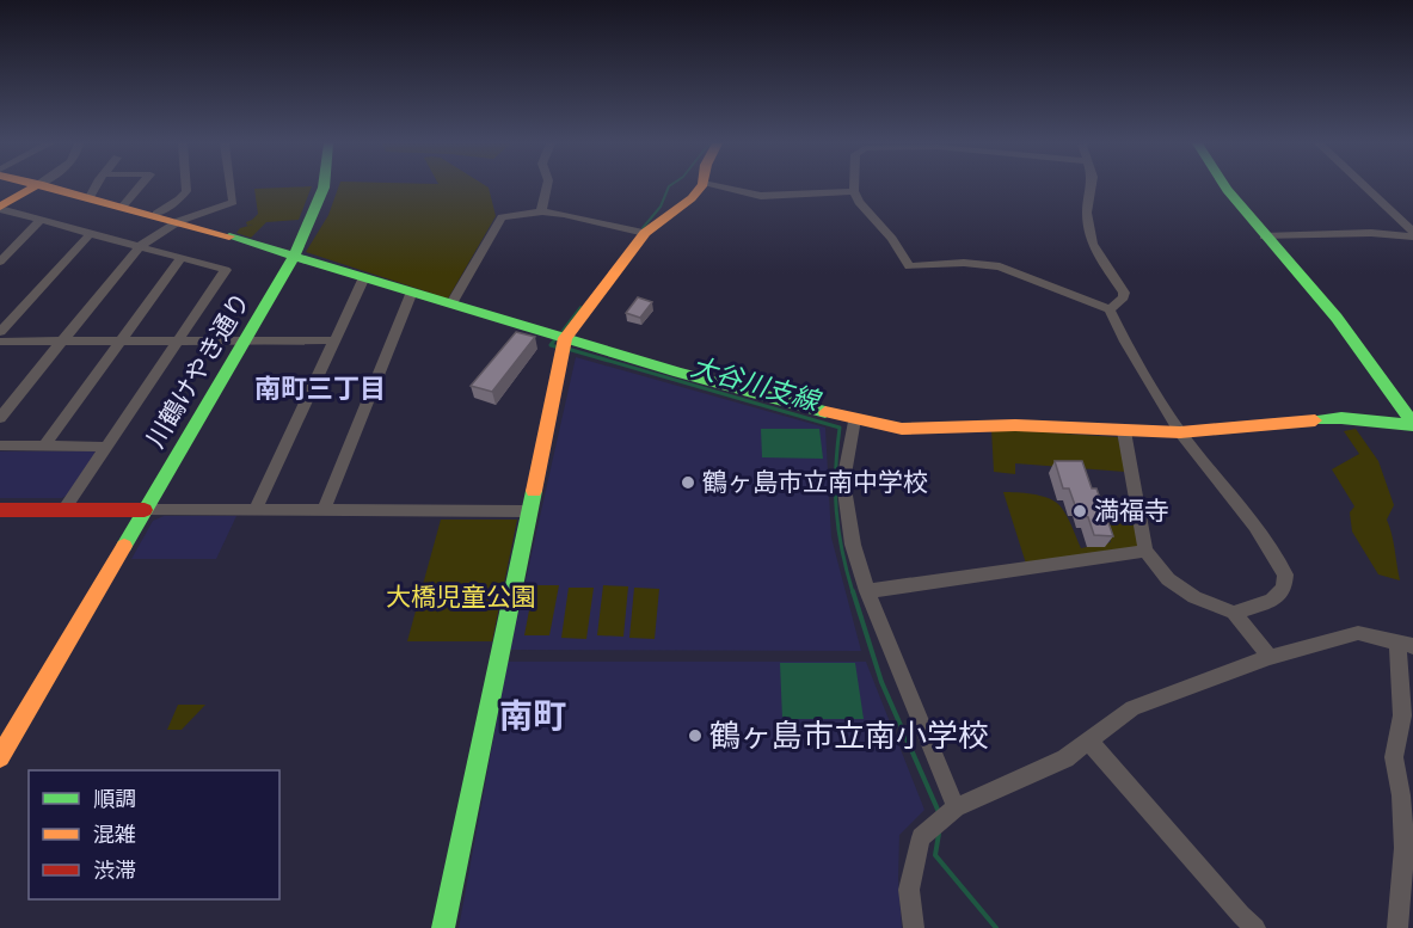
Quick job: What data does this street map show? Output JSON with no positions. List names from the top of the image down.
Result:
{
  "streets": {
    "street": ["川鶴けやき通り"]
  },
  "districts": ["南町三丁目", "南町"],
  "water": ["大谷川支線"],
  "parks": ["大橋児童公園"],
  "places": ["鶴ヶ島市立南中学校", "満福寺", "鶴ヶ島市立南小学校"],
  "legend": ["順調", "混雑", "渋滞"]
}
